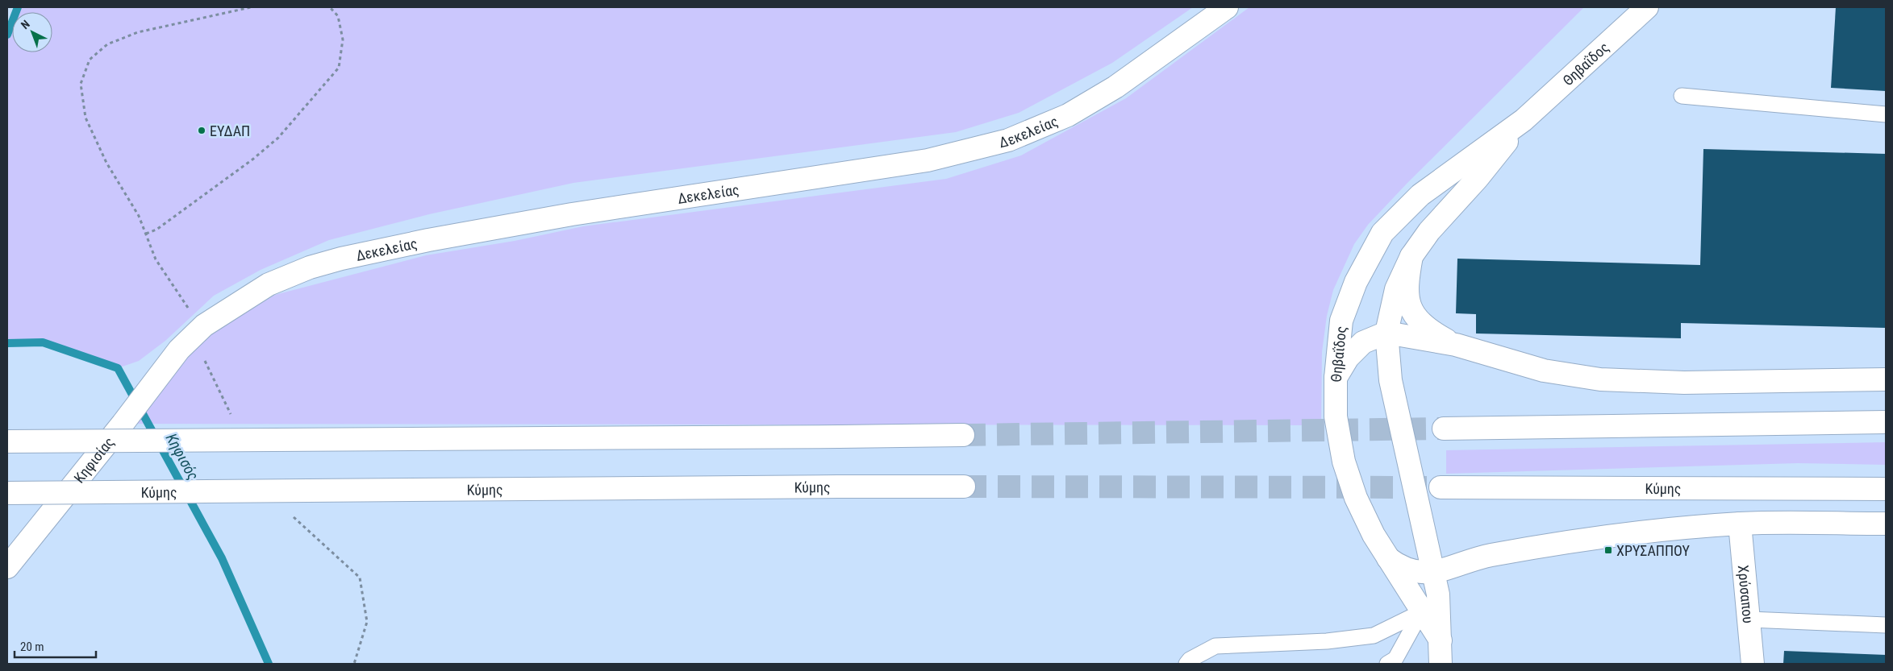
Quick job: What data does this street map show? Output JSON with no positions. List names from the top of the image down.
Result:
{
  "streets": {
    "main road": [
      "Θηβαΐδος",
      "Δεκελείας",
      "Κηφισίας",
      "Κύμης",
      "Χρύσαπου"
    ]
  },
  "crossings": [
    ["Δεκελείας", "Κηφισίας"]
  ],
  "water": ["Κηφισός"],
  "places": {
    "other": ["ΕΥΔΑΠ"],
    "transit": ["ΧΡΥΣΑΠΠΟΥ"]
  },
  "scale_bar": "20 m",
  "north": "top left"
}
